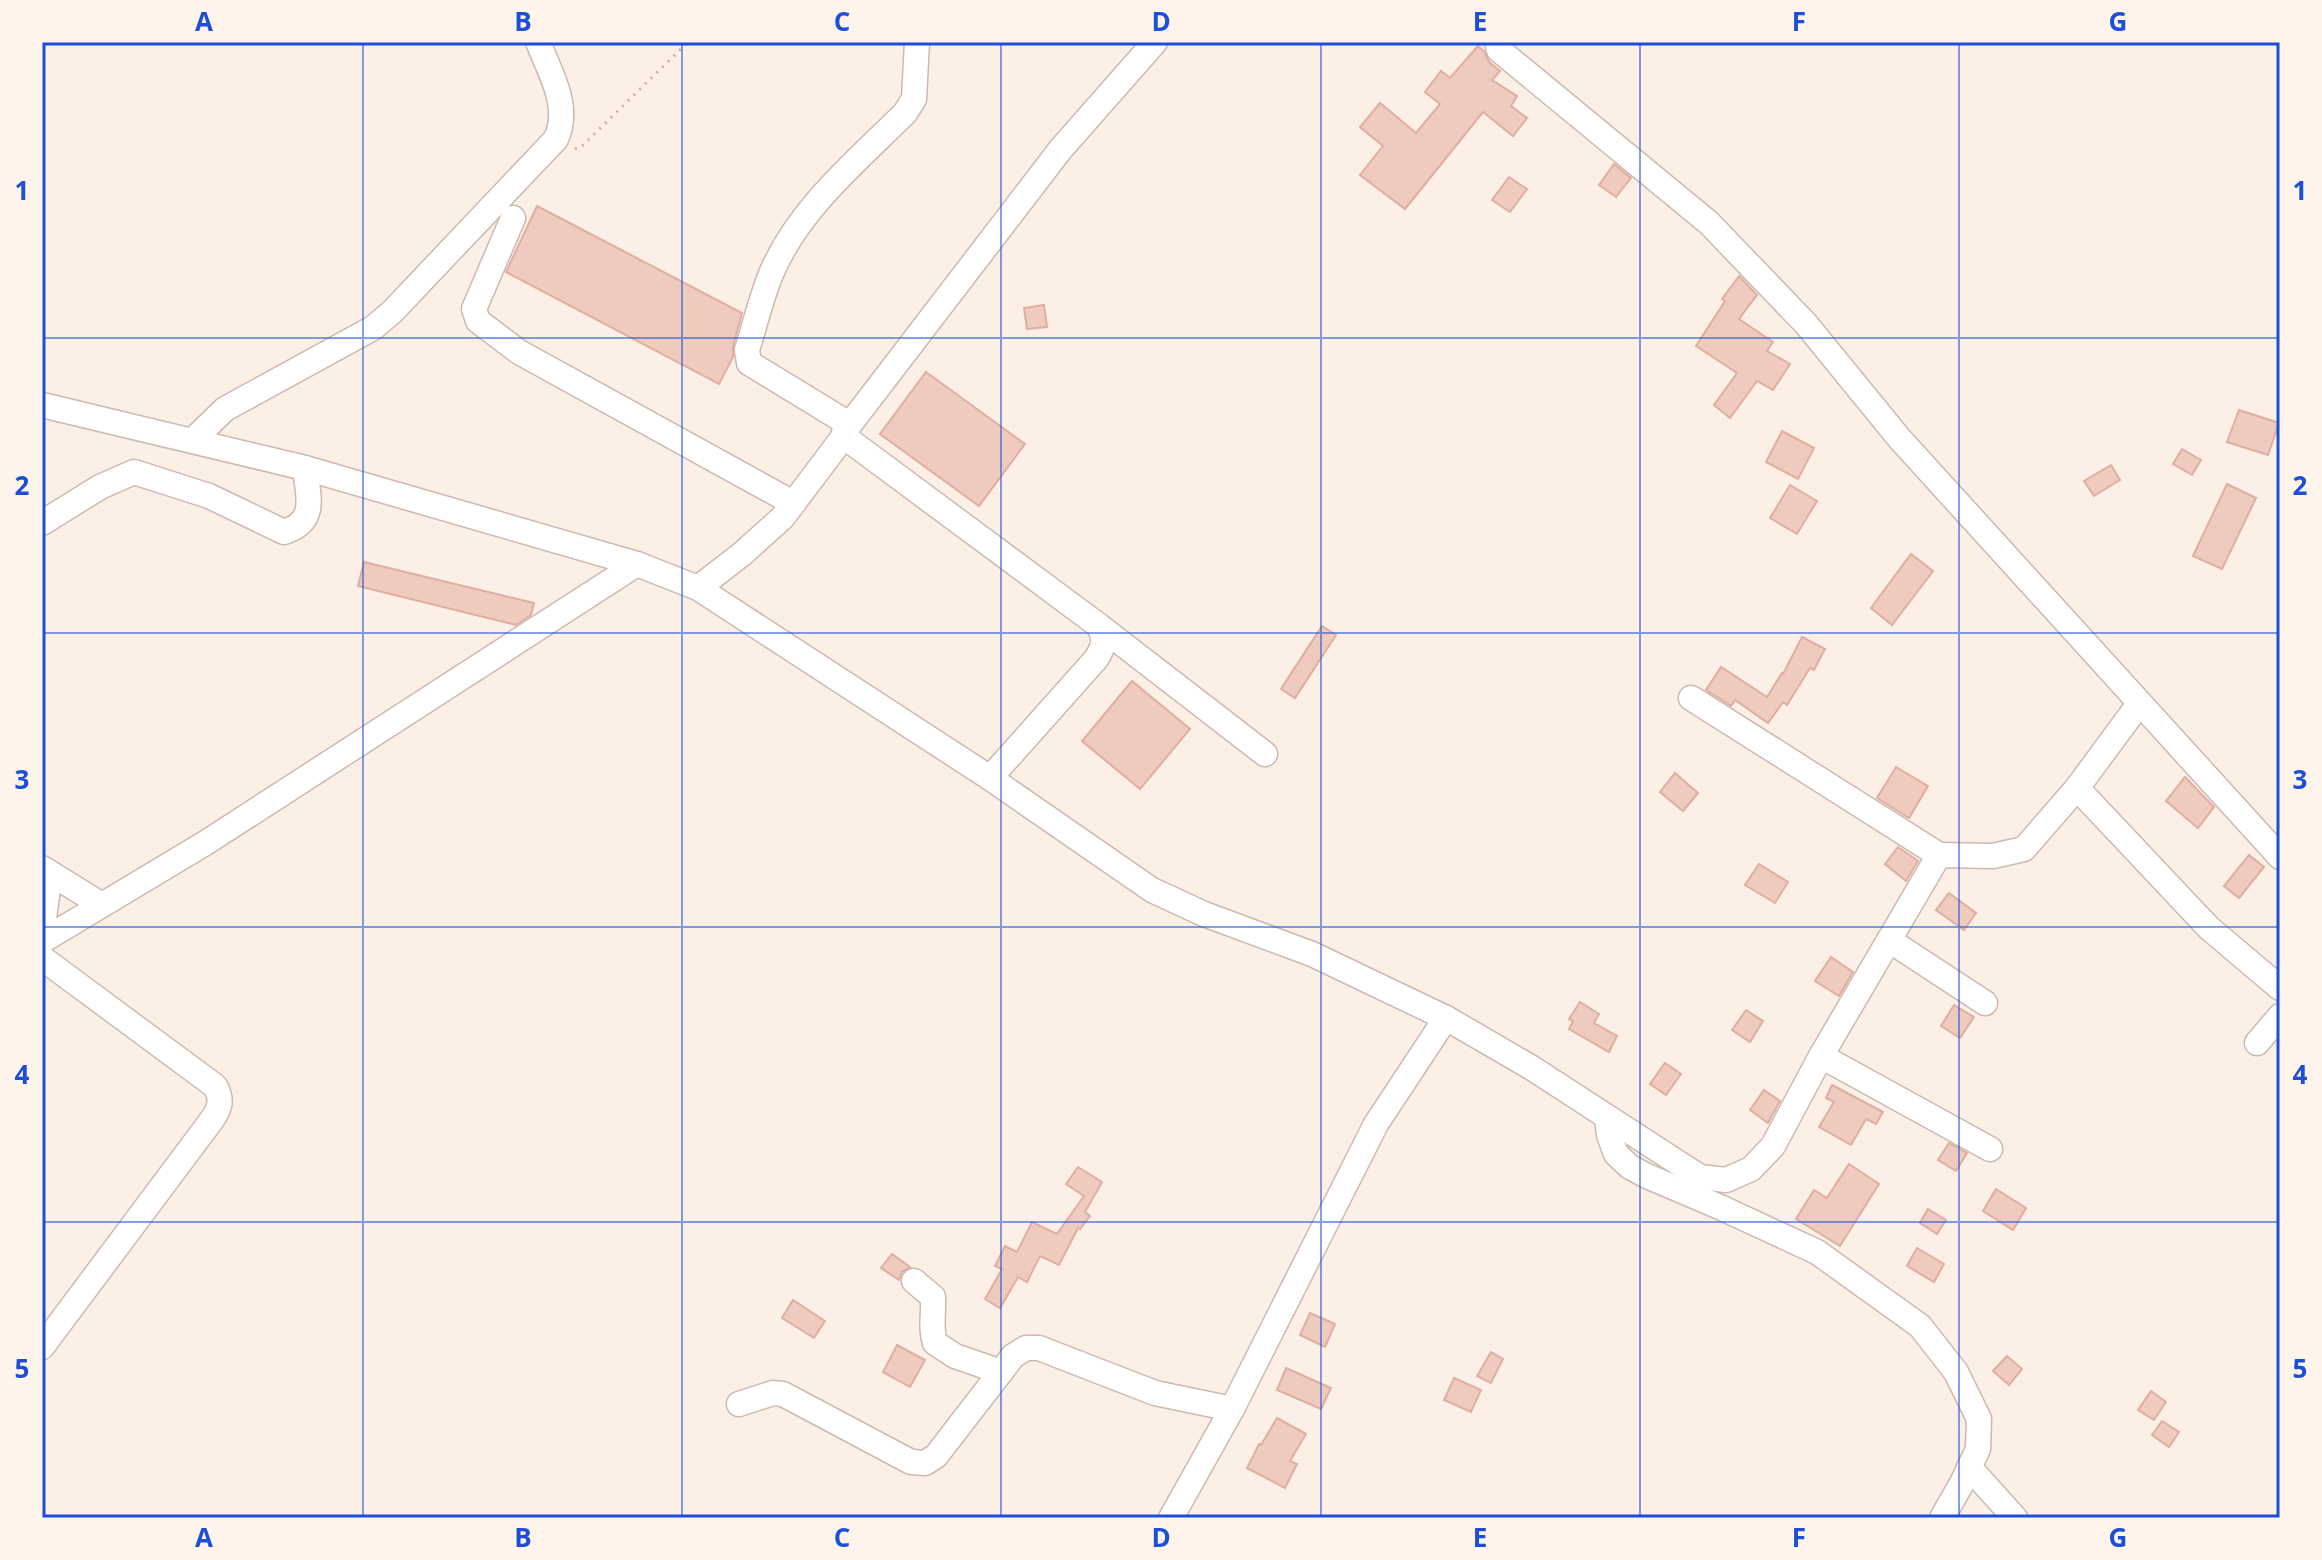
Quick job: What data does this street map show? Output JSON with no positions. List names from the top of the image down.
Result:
{
  "grid": {
    "columns": [
      "A",
      "B",
      "C",
      "D",
      "E",
      "F",
      "G"
    ],
    "rows": [
      "1",
      "2",
      "3",
      "4",
      "5"
    ]
  }
}
